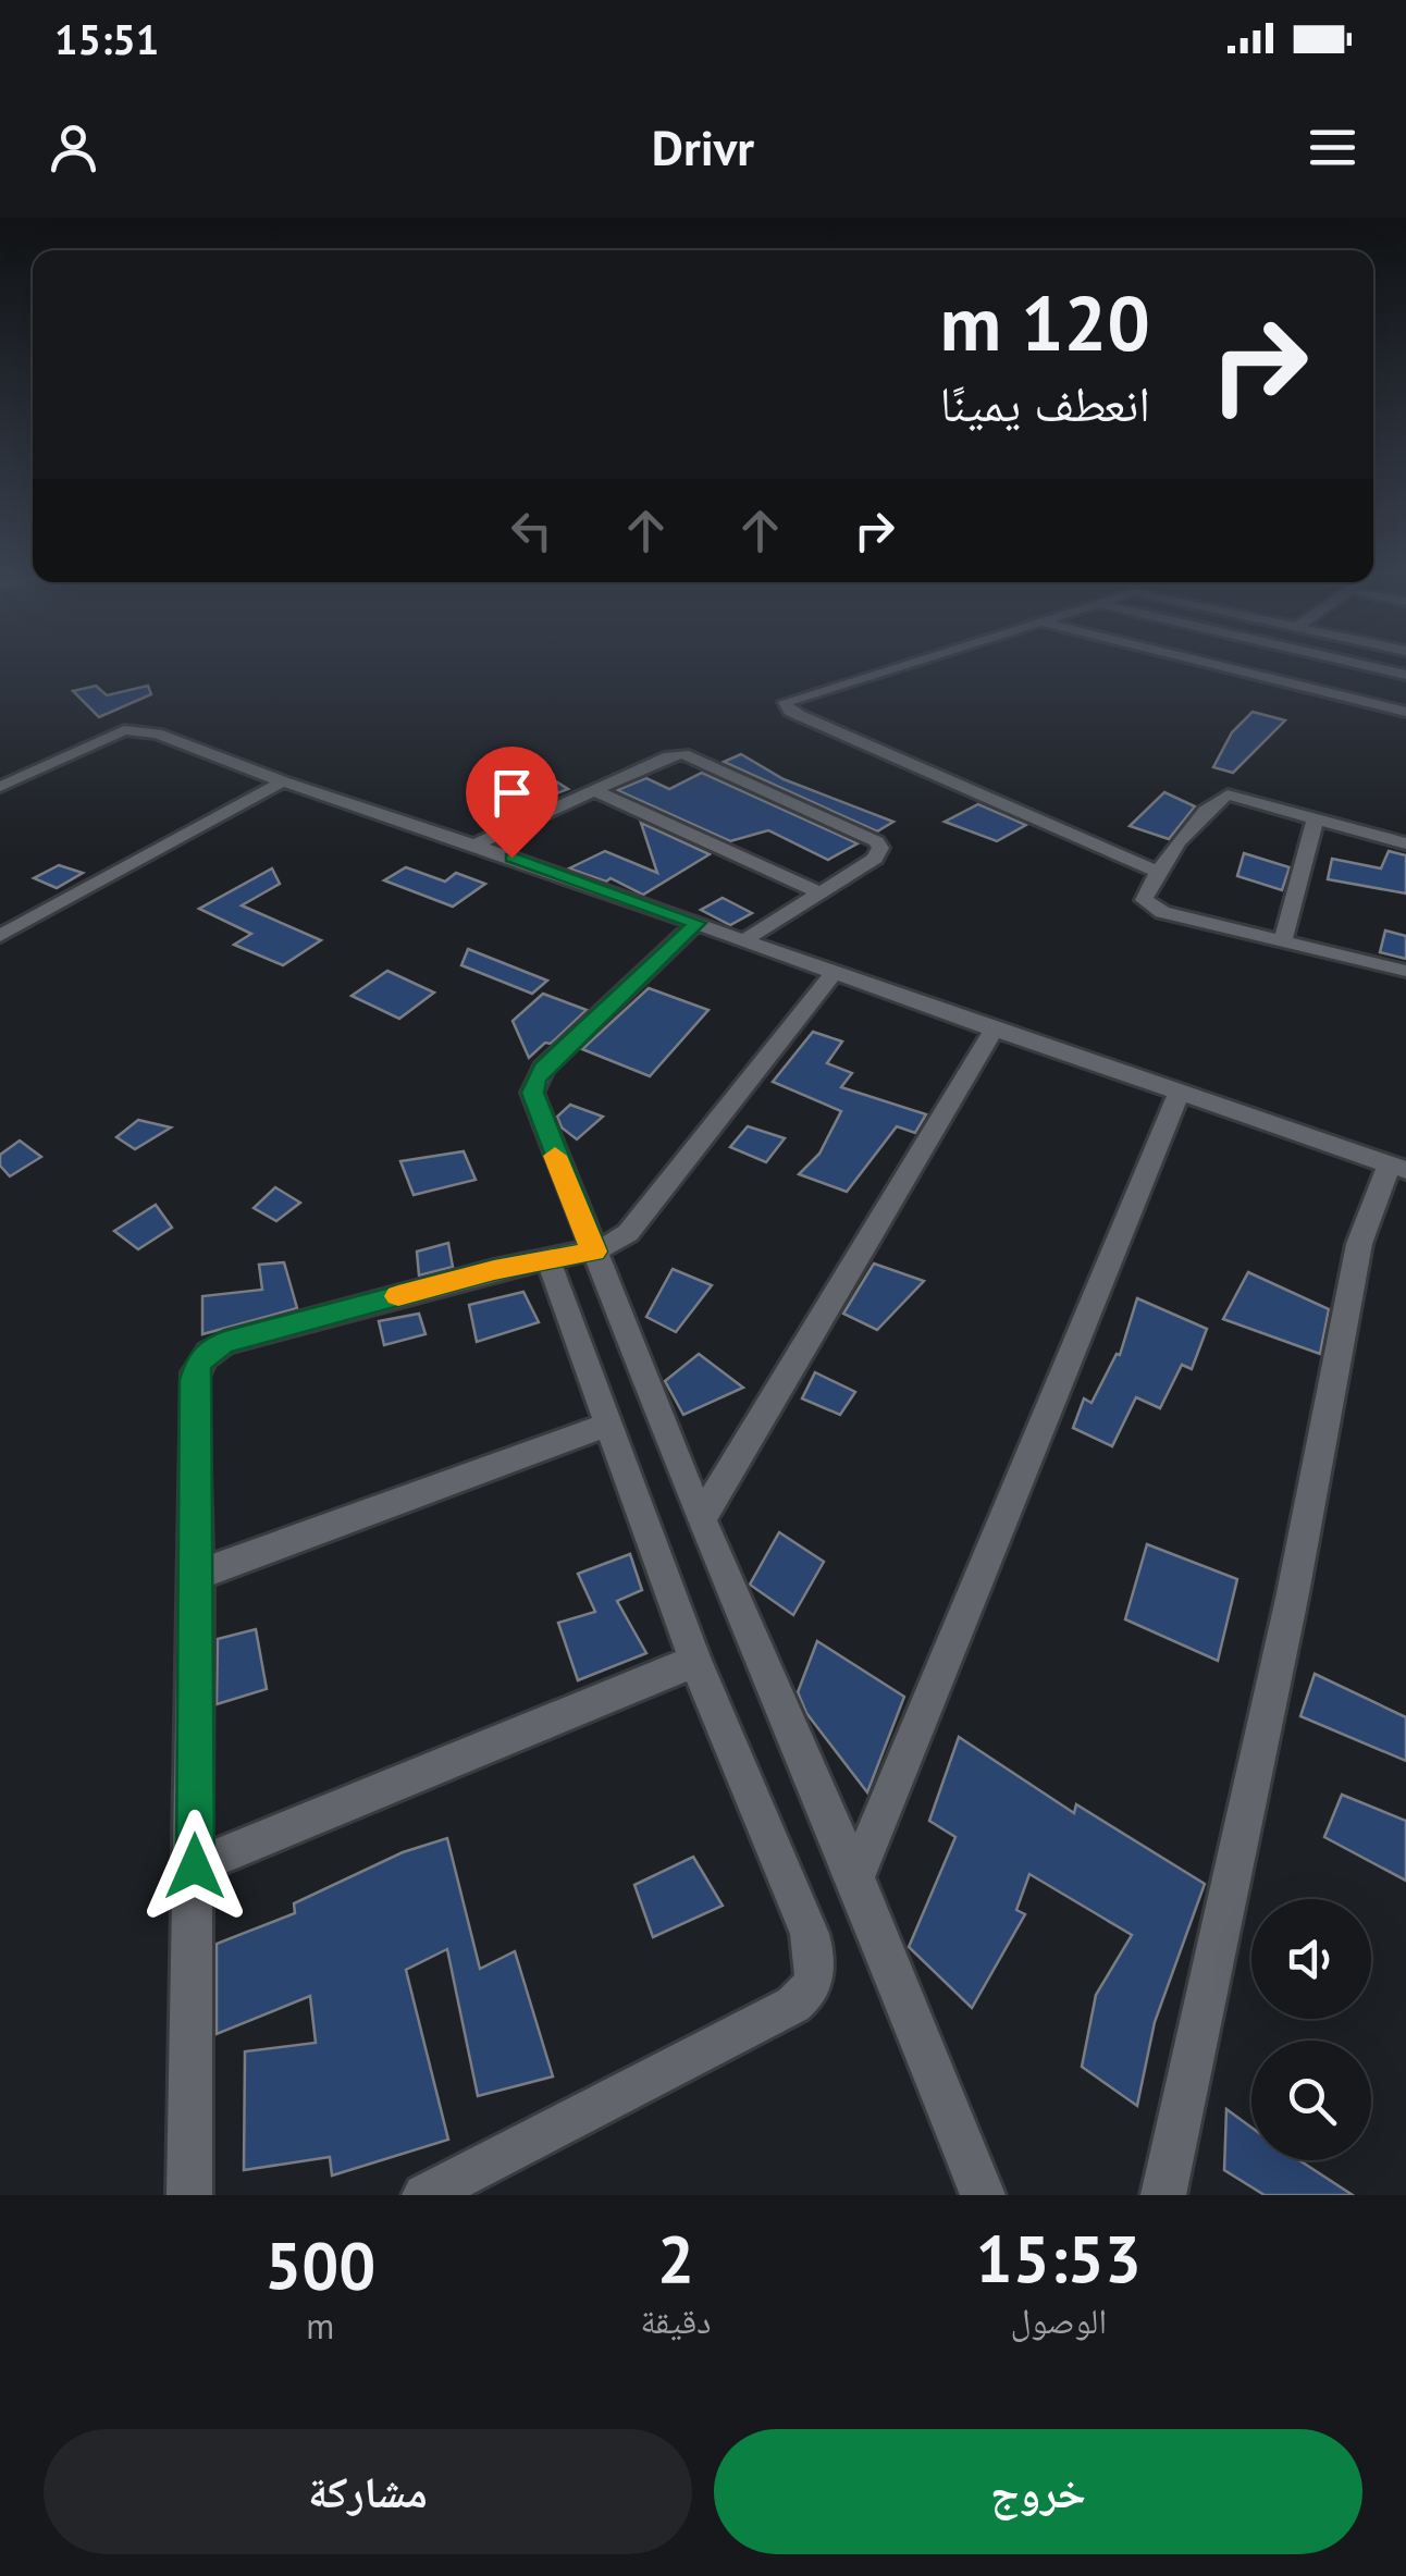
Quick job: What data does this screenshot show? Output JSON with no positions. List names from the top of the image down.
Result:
{
  "page": {
    "status": "15:51",
    "header": "Drivr",
    "turn": ["120 m", "انعطف يمينًا"],
    "eta": [
      "15:53",
      "الوصول",
      "2",
      "دقيقة",
      "500",
      "m"
    ],
    "buttons": ["خروج", "مشاركة"]
  }
}
